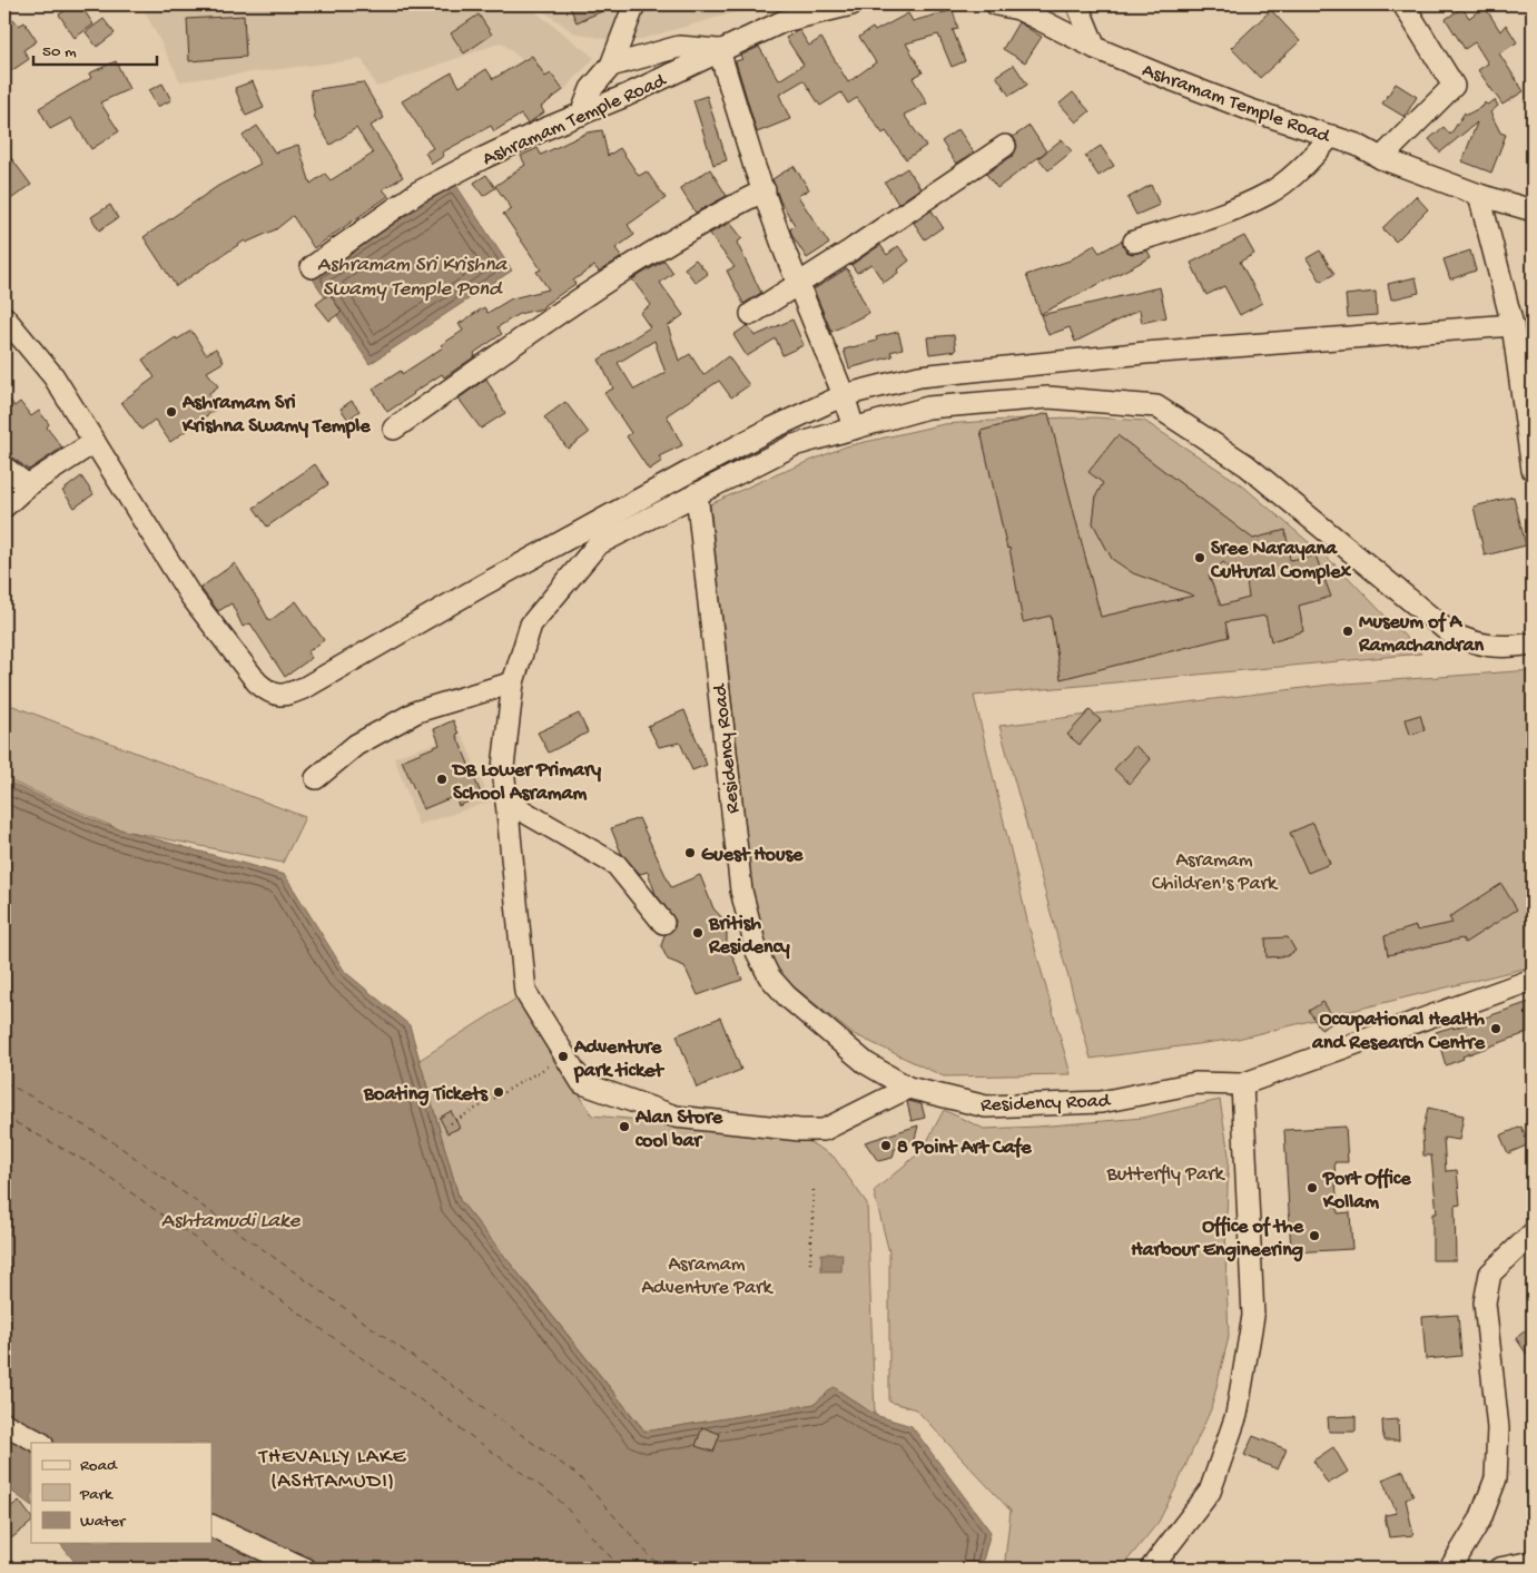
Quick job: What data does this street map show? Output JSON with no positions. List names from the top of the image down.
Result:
{
  "streets": {
    "street": ["Ashramam Temple Road", "Residency Road"]
  },
  "districts": ["THEVALLY LAKE (ASHTAMUDI)"],
  "water": ["Ashramam Sri Krishna Swamy Temple Pond", "Ashtamudi Lake"],
  "parks": ["Asramam Children's Park", "Butterfly Park", "Asramam Adventure Park"],
  "places": [
    "Ashramam Sri Krishna Swamy Temple",
    "Sree Narayana Cultural Complex",
    "Museum of A Ramachandran",
    "DB Lower Primary School Asramam",
    "Guest House",
    "British Residency",
    "Occupational Health and Research Centre",
    "Adventure park ticket",
    "Boating Tickets",
    "Alan Store cool bar",
    "8 Point Art Cafe",
    "Port Office Kollam",
    "Office of the Harbour Engineering"
  ],
  "legend": ["Road", "Park", "Water"],
  "scale_bar": "50 m"
}
